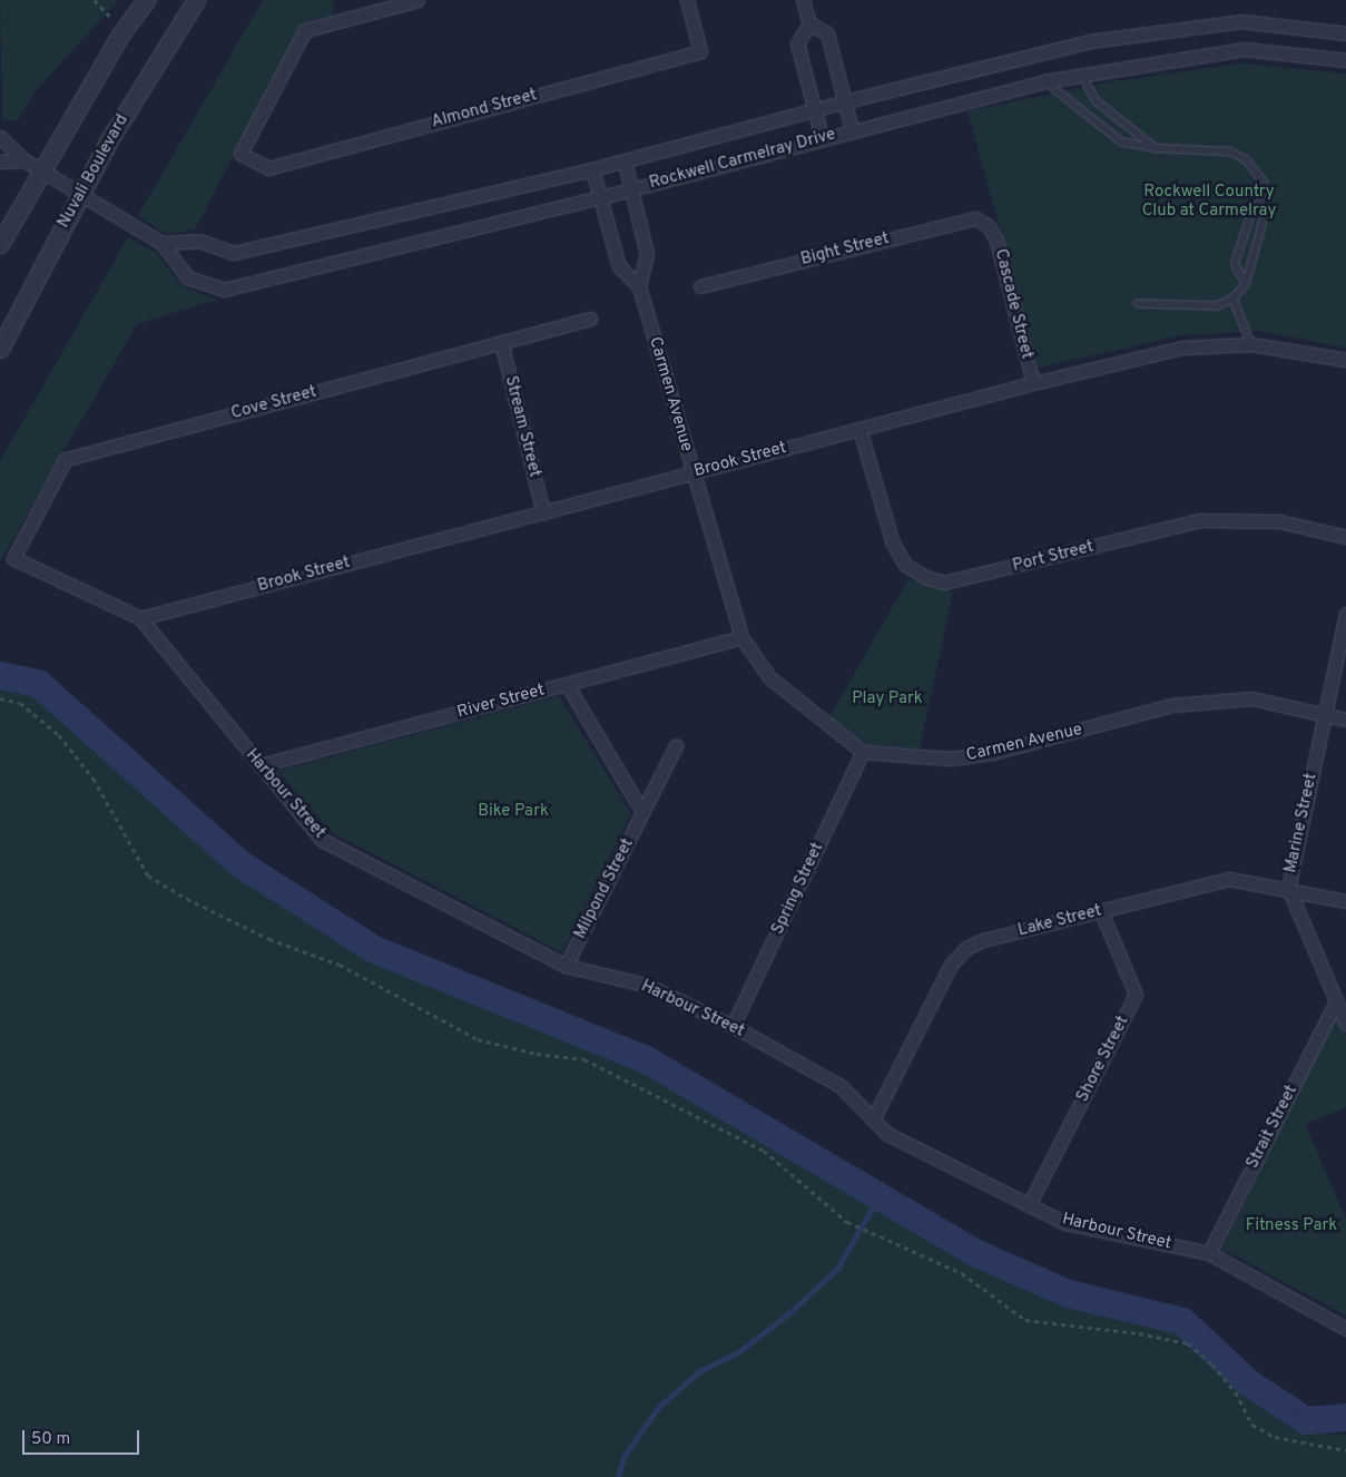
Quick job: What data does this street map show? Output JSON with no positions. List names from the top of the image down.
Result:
{
  "streets": {
    "street": [
      "Almond Street",
      "Rockwell Carmelray Drive",
      "Nuvali Boulevard",
      "Bight Street",
      "Cascade Street",
      "Carmen Avenue",
      "Cove Street",
      "Stream Street",
      "Brook Street",
      "Port Street",
      "River Street",
      "Harbour Street",
      "Marine Street",
      "Milpond Street",
      "Spring Street",
      "Lake Street",
      "Shore Street",
      "Strait Street"
    ]
  },
  "crossings": [
    ["Rockwell Carmelray Drive", "Nuvali Boulevard"],
    ["Rockwell Carmelray Drive", "Carmen Avenue"],
    ["Bight Street", "Cascade Street"],
    ["Cascade Street", "Brook Street"],
    ["Carmen Avenue", "Brook Street"],
    ["Carmen Avenue", "River Street"],
    ["Carmen Avenue", "Marine Street"],
    ["Carmen Avenue", "Spring Street"],
    ["Cove Street", "Stream Street"],
    ["Cove Street", "Harbour Street"],
    ["Stream Street", "Brook Street"],
    ["Brook Street", "Port Street"],
    ["Brook Street", "Harbour Street"],
    ["River Street", "Harbour Street"],
    ["Harbour Street", "Milpond Street"],
    ["Harbour Street", "Spring Street"],
    ["Harbour Street", "Lake Street"],
    ["Harbour Street", "Shore Street"],
    ["Harbour Street", "Strait Street"],
    ["Marine Street", "Lake Street"],
    ["Marine Street", "Strait Street"],
    ["Lake Street", "Shore Street"]
  ],
  "parks": [
    "Rockwell Country Club at Carmelray",
    "Play Park",
    "Bike Park",
    "Fitness Park"
  ],
  "scale_bar": "50 m"
}
